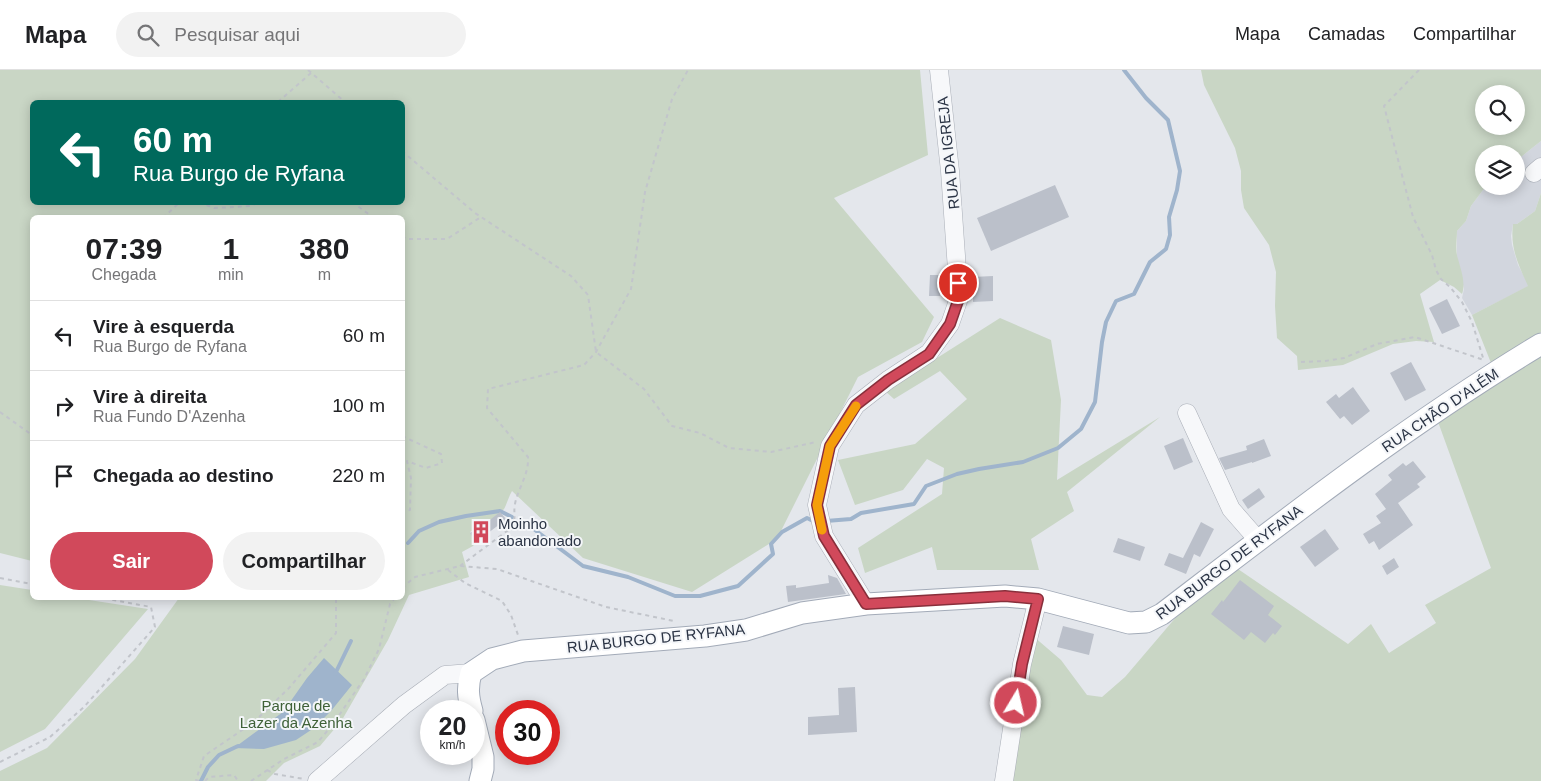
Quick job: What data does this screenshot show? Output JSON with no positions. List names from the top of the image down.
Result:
{
  "streets": {
    "main road": ["RUA CHÃO D'ALÉM", "RUA BURGO DE RYFANA"],
    "street": ["RUA DA IGREJA"]
  },
  "crossings": [
    ["RUA DA IGREJA", "RUA BURGO DE RYFANA"],
    ["RUA CHÃO D'ALÉM", "RUA BURGO DE RYFANA"]
  ],
  "parks": ["Parque de Lazer da Azenha"],
  "places": {
    "building": ["Moinho abandonado"]
  },
  "page": {
    "header": "Mapa",
    "search": "Pesquisar aqui",
    "nav": ["Mapa", "Camadas", "Compartilhar"],
    "turn": ["60 m", "Rua Burgo de Ryfana"],
    "eta": [
      "07:39",
      "Chegada",
      "1",
      "min",
      "380",
      "m"
    ],
    "list": [
      {
        "name": "Vire à esquerda",
        "note": "Rua Burgo de Ryfana",
        "value": "60 m"
      },
      {
        "name": "Vire à direita",
        "note": "Rua Fundo D'Azenha",
        "value": "100 m"
      },
      {
        "name": "Chegada ao destino",
        "value": "220 m"
      }
    ],
    "buttons": ["Sair", "Compartilhar"],
    "speed": "20 km/h",
    "limit": "30"
  }
}
